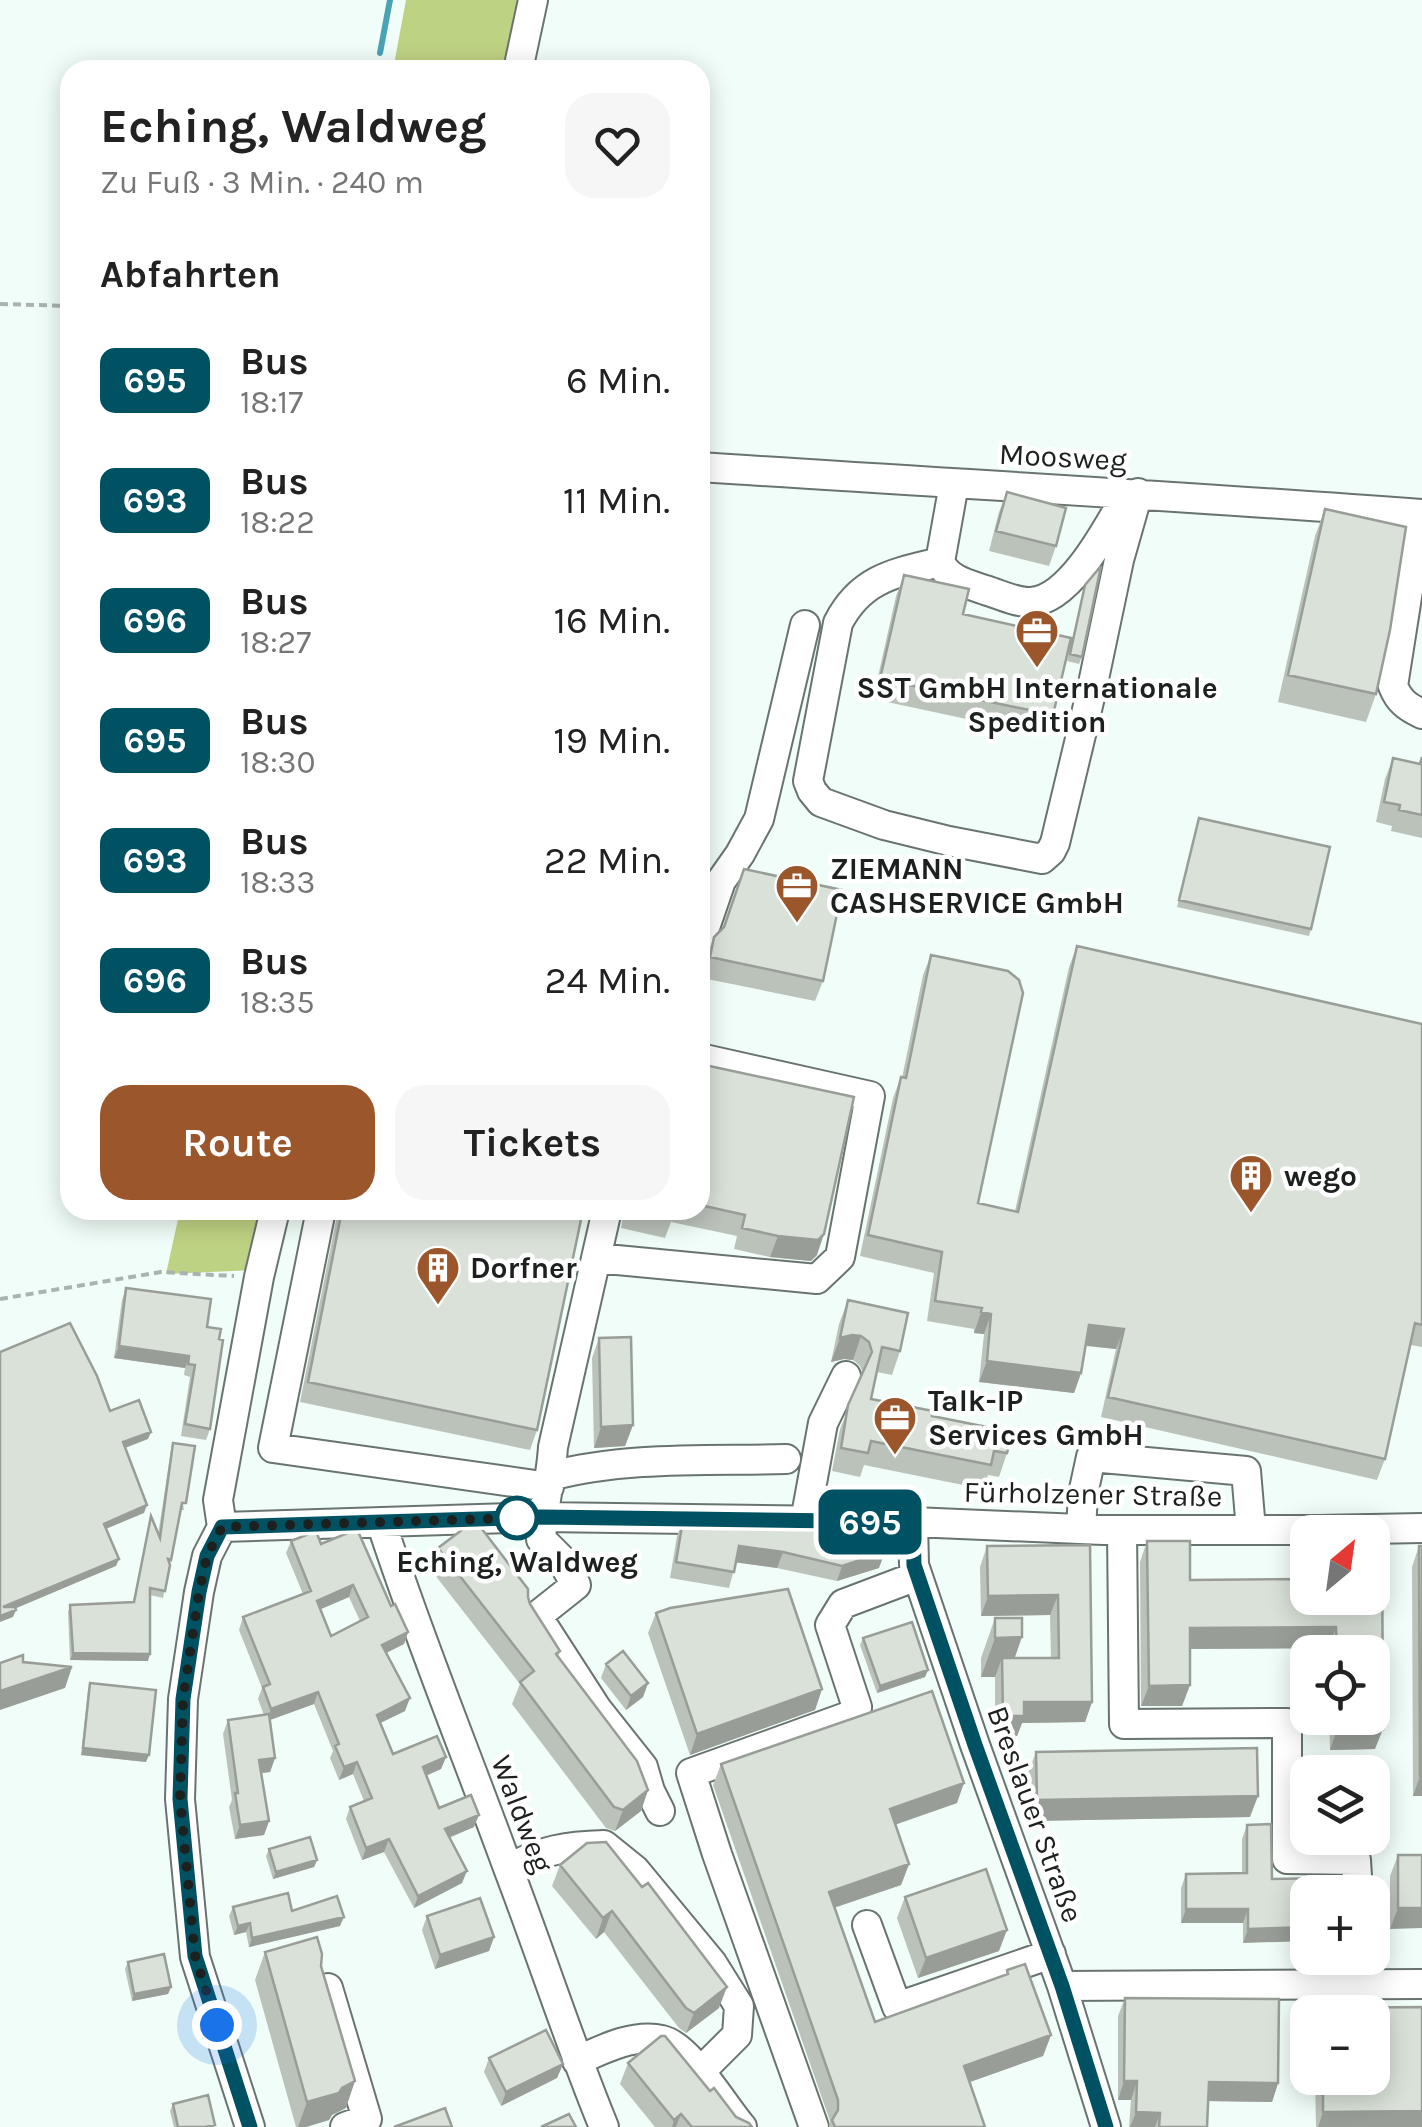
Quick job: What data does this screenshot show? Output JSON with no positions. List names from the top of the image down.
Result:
{
  "streets": {
    "street": [
      "Moosweg",
      "Fürholzener Straße",
      "Waldweg",
      "Breslauer Straße"
    ]
  },
  "crossings": [
    ["Fürholzener Straße", "Waldweg"],
    ["Fürholzener Straße", "Breslauer Straße"]
  ],
  "places": {
    "office": ["SST GmbH Internationale Spedition", "ZIEMANN CASHSERVICE GmbH", "Talk-IP Services GmbH"],
    "building": ["wego", "Dorfner"],
    "other": ["Eching, Waldweg"]
  },
  "lines": ["bus line 695"],
  "north": "top right",
  "page": {
    "on_map": "695",
    "heading": [
      ["Eching, Waldweg", "Zu Fuß · 3 Min. · 240 m"],
      "Abfahrten"
    ],
    "list": [
      {
        "mark": "695",
        "name": "Bus",
        "note": "18:17",
        "value": "6 Min."
      },
      {
        "mark": "693",
        "name": "Bus",
        "note": "18:22",
        "value": "11 Min."
      },
      {
        "mark": "696",
        "name": "Bus",
        "note": "18:27",
        "value": "16 Min."
      },
      {
        "mark": "695",
        "name": "Bus",
        "note": "18:30",
        "value": "19 Min."
      },
      {
        "mark": "693",
        "name": "Bus",
        "note": "18:33",
        "value": "22 Min."
      },
      {
        "mark": "696",
        "name": "Bus",
        "note": "18:35",
        "value": "24 Min."
      }
    ],
    "buttons": ["Route", "Tickets"],
    "map_buttons": ["+", "−"]
  }
}
